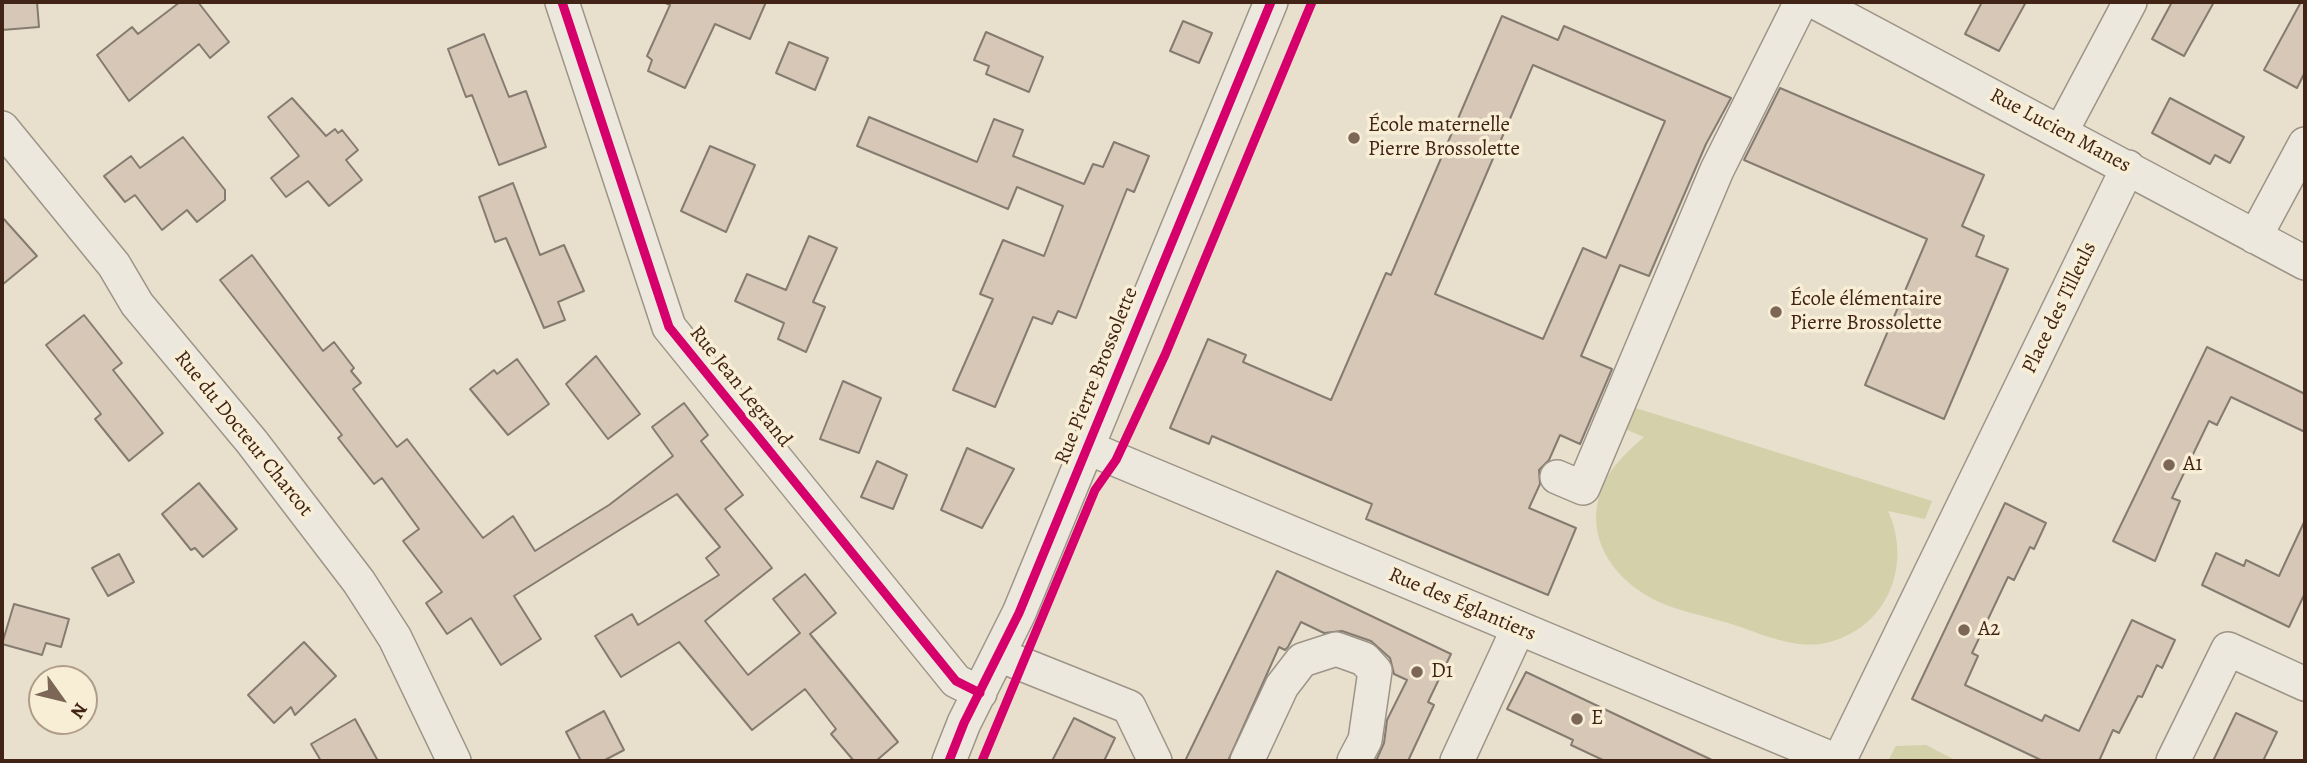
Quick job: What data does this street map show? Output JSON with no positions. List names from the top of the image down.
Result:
{
  "streets": {
    "street": [
      "Rue Lucien Manes",
      "Place des Tilleuls",
      "Rue Pierre Brossolette",
      "Rue Jean Legrand",
      "Rue du Docteur Charcot",
      "Rue des Églantiers"
    ]
  },
  "crossings": [
    ["Rue Lucien Manes", "Place des Tilleuls"],
    ["Place des Tilleuls", "Rue des Églantiers"],
    ["Rue Pierre Brossolette", "Rue Jean Legrand"],
    ["Rue Pierre Brossolette", "Rue des Églantiers"]
  ],
  "places": [
    "École maternelle Pierre Brossolette",
    "École élémentaire Pierre Brossolette",
    "A1",
    "A2",
    "D1",
    "E"
  ],
  "north": "bottom right"
}
